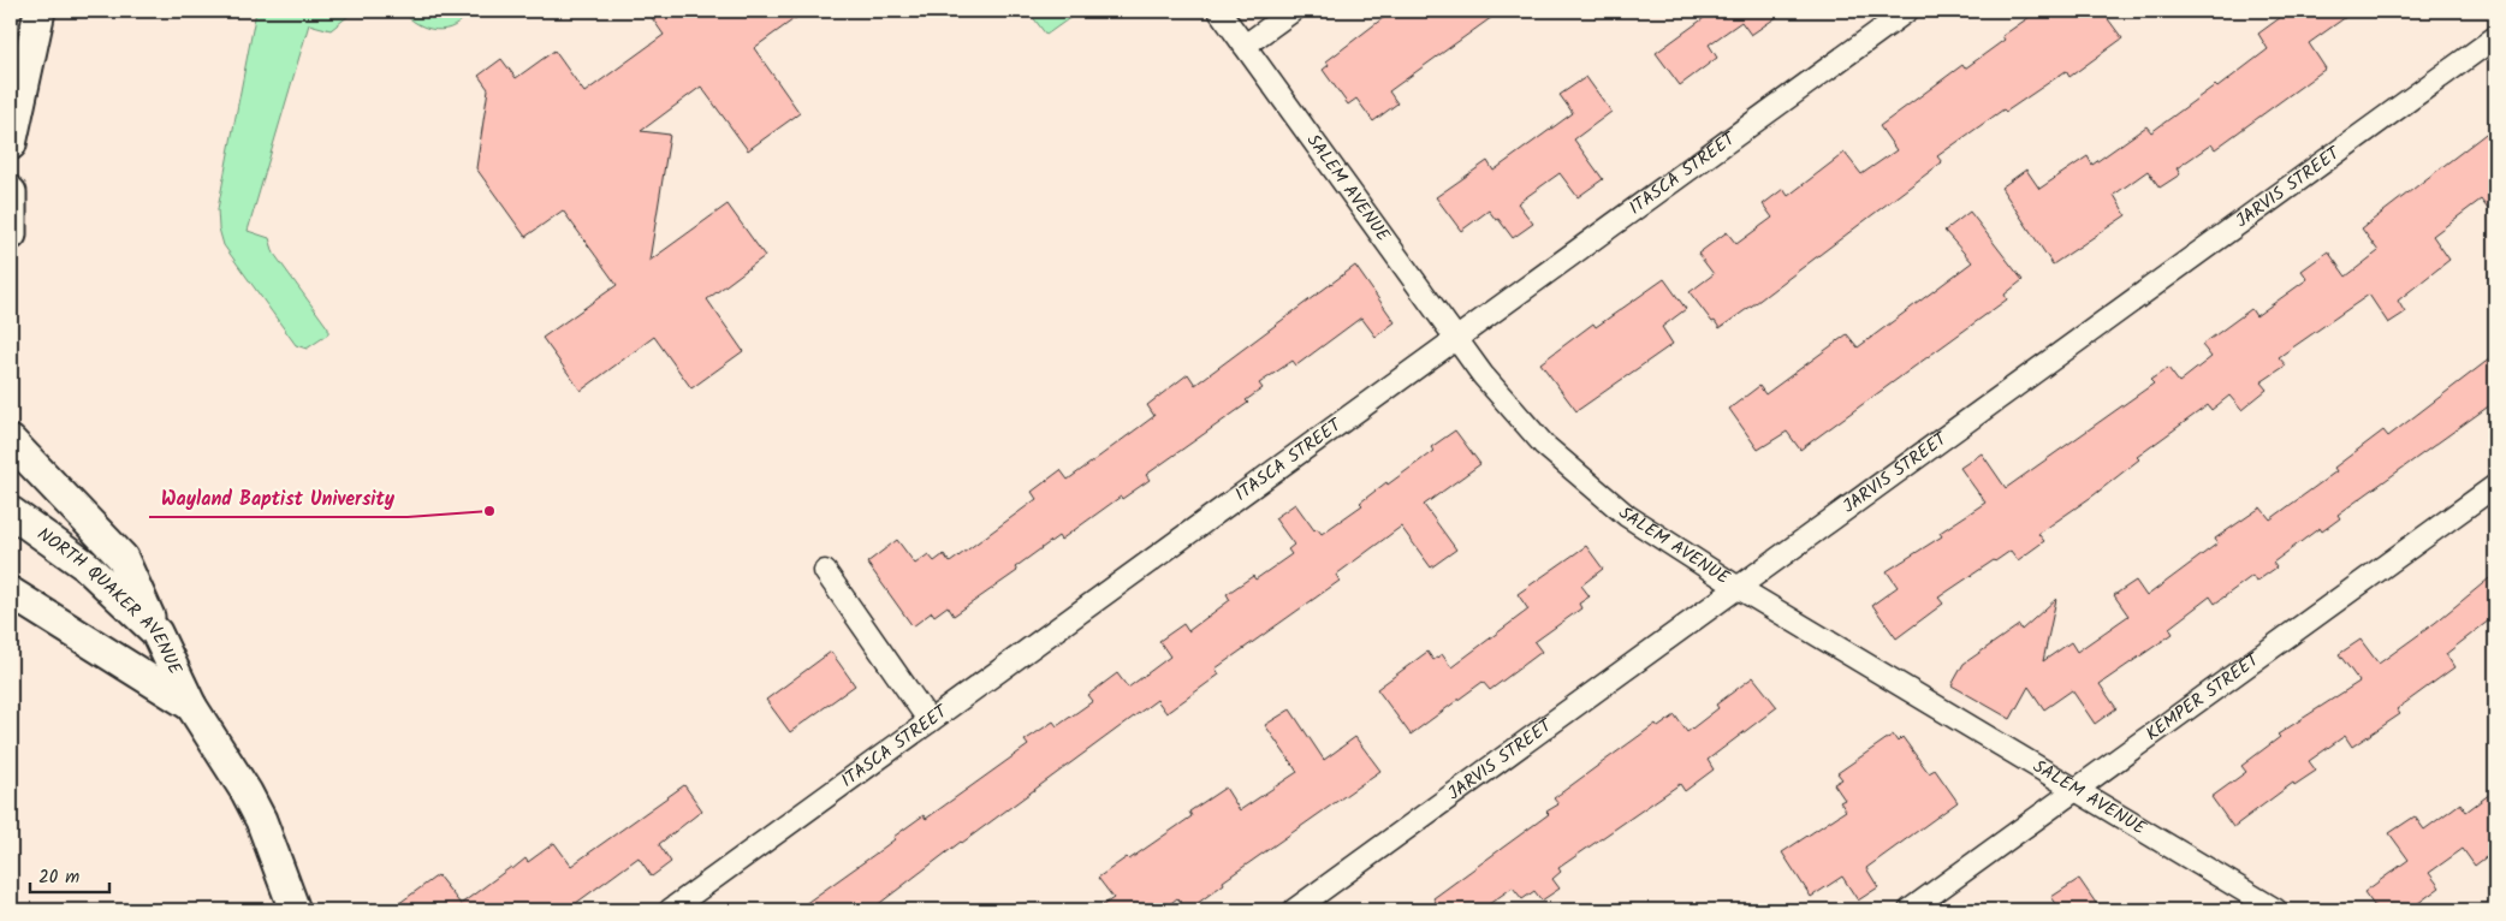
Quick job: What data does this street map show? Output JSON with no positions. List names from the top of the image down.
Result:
{
  "streets": {
    "main road": ["NORTH QUAKER AVENUE"],
    "street": [
      "ITASCA STREET",
      "SALEM AVENUE",
      "JARVIS STREET",
      "KEMPER STREET"
    ]
  },
  "crossings": [
    ["ITASCA STREET", "SALEM AVENUE"],
    ["SALEM AVENUE", "JARVIS STREET"],
    ["SALEM AVENUE", "KEMPER STREET"]
  ],
  "places": ["Wayland Baptist University"],
  "scale_bar": "20 m"
}
